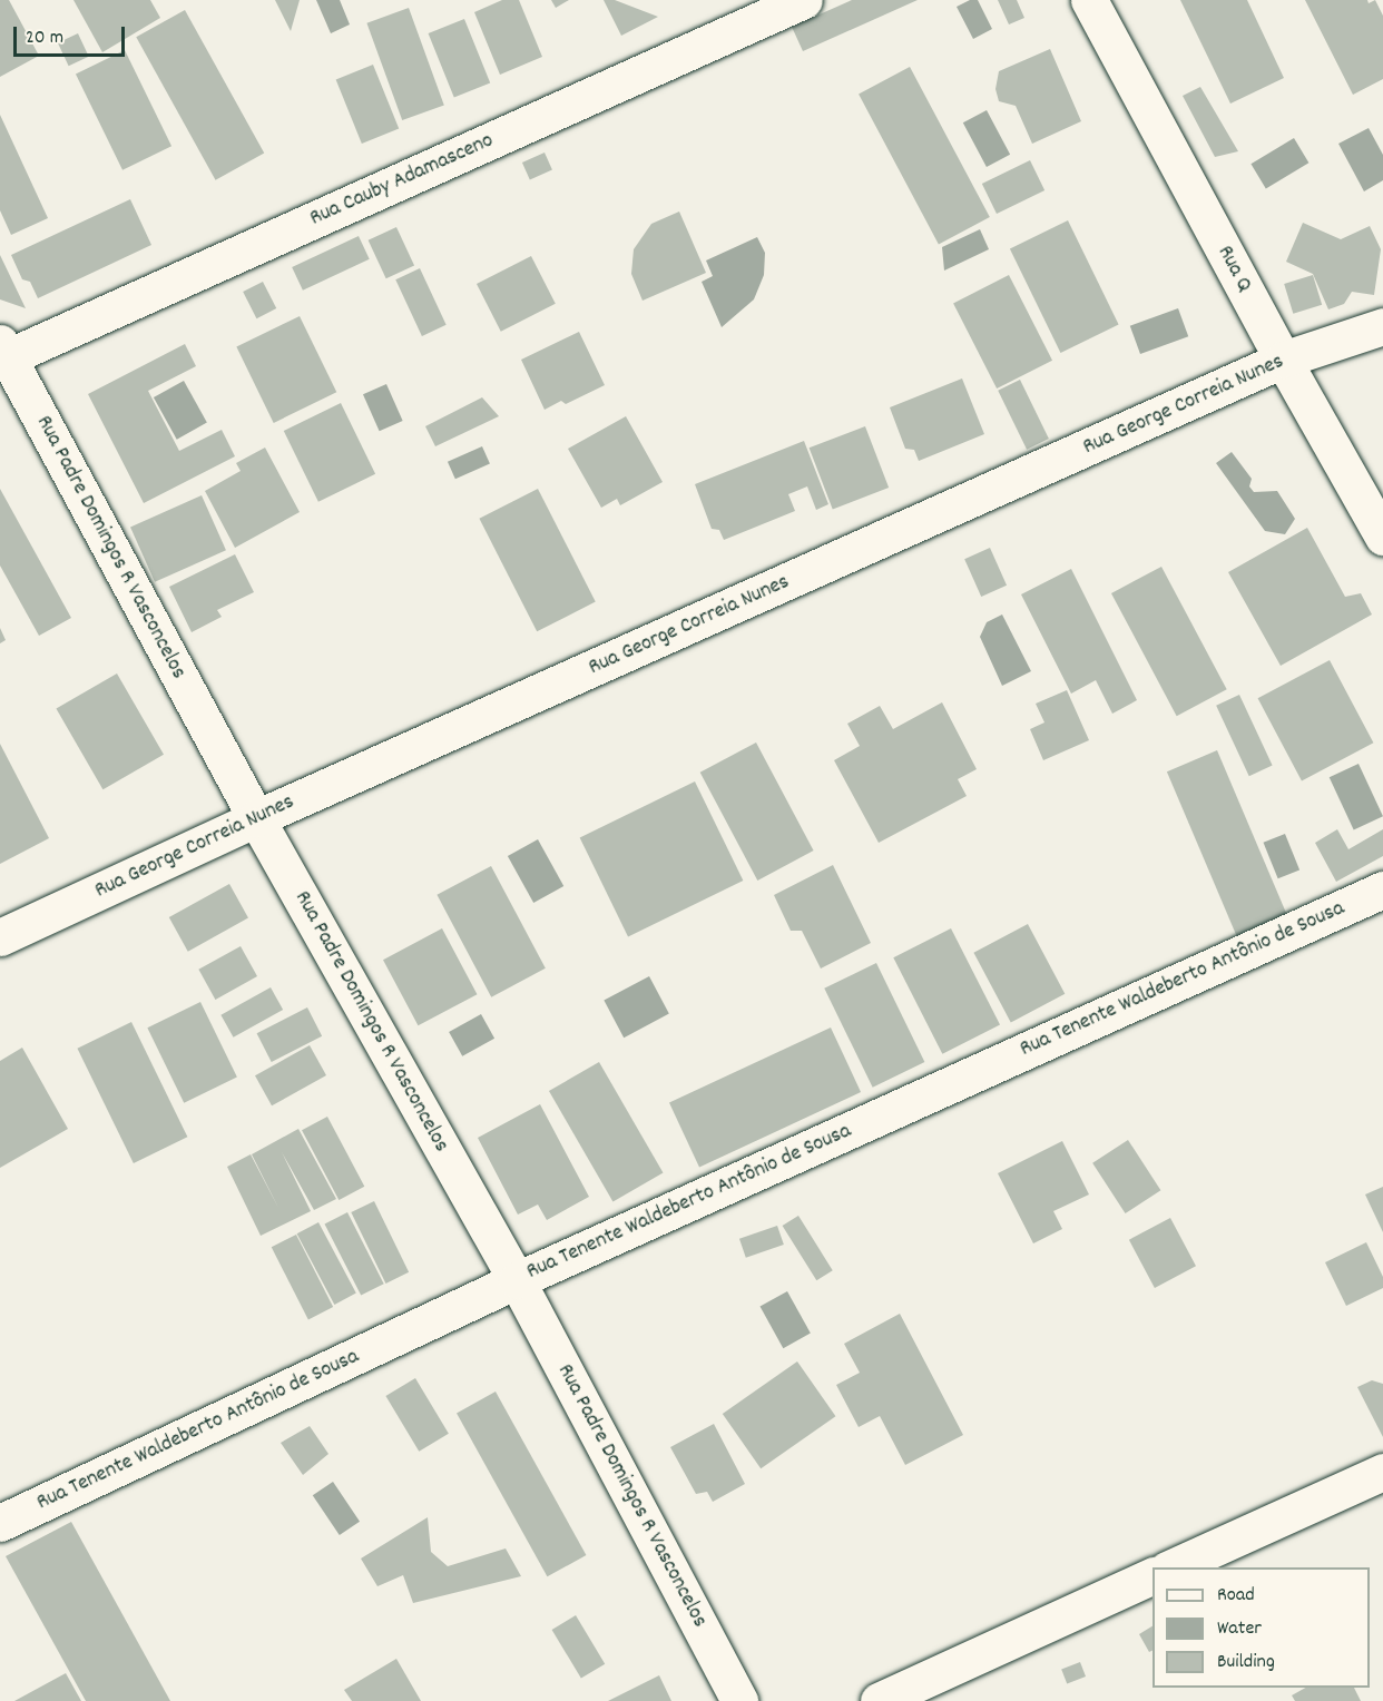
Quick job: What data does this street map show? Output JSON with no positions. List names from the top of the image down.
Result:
{
  "streets": {
    "street": [
      "Rua Cauby Adamasceno",
      "Rua Q",
      "Rua George Correia Nunes",
      "Rua Padre Domingos R Vasconcelos",
      "Rua Tenente Waldeberto Antônio de Sousa"
    ]
  },
  "crossings": [
    ["Rua Cauby Adamasceno", "Rua Padre Domingos R Vasconcelos"],
    ["Rua Q", "Rua George Correia Nunes"],
    ["Rua George Correia Nunes", "Rua Padre Domingos R Vasconcelos"],
    ["Rua Padre Domingos R Vasconcelos", "Rua Tenente Waldeberto Antônio de Sousa"]
  ],
  "legend": ["Road", "Water", "Building"],
  "scale_bar": "20 m"
}
